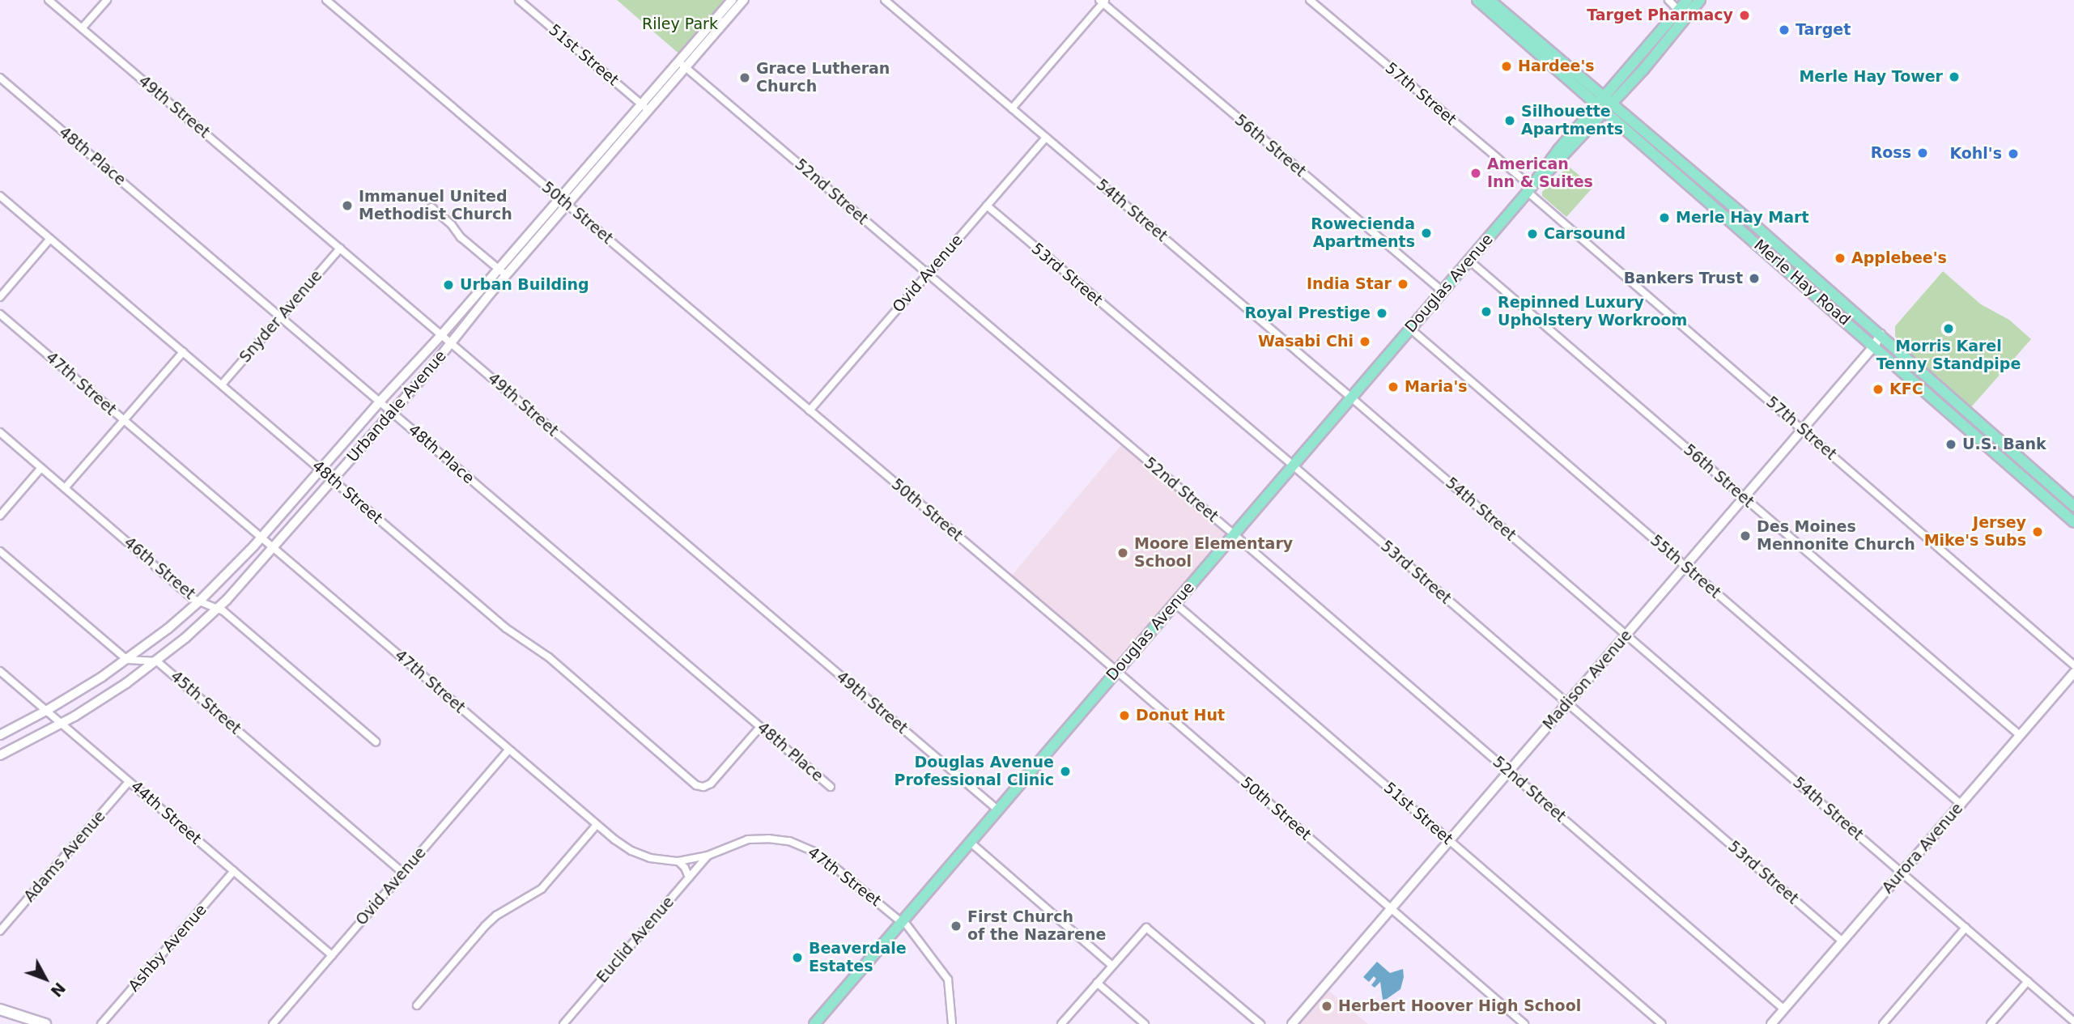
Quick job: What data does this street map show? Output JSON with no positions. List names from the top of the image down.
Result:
{
  "streets": {
    "main road": ["Merle Hay Road", "Douglas Avenue"],
    "street": [
      "51st Street",
      "57th Street",
      "49th Street",
      "56th Street",
      "48th Place",
      "52nd Street",
      "54th Street",
      "50th Street",
      "Ovid Avenue",
      "53rd Street",
      "Snyder Avenue",
      "47th Street",
      "Urbandale Avenue",
      "48th Street",
      "55th Street",
      "46th Street",
      "Madison Avenue",
      "45th Street",
      "44th Street",
      "Aurora Avenue",
      "Adams Avenue",
      "Euclid Avenue",
      "Ashby Avenue"
    ]
  },
  "crossings": [
    ["51st Street", "Douglas Avenue"],
    ["51st Street", "Urbandale Avenue"],
    ["51st Street", "Madison Avenue"],
    ["57th Street", "Douglas Avenue"],
    ["57th Street", "Madison Avenue"],
    ["49th Street", "Douglas Avenue"],
    ["49th Street", "Snyder Avenue"],
    ["49th Street", "Urbandale Avenue"],
    ["56th Street", "Douglas Avenue"],
    ["56th Street", "Madison Avenue"],
    ["56th Street", "Aurora Avenue"],
    ["48th Place", "Snyder Avenue"],
    ["48th Place", "Urbandale Avenue"],
    ["48th Place", "48th Street"],
    ["52nd Street", "Ovid Avenue"],
    ["52nd Street", "Douglas Avenue"],
    ["52nd Street", "Urbandale Avenue"],
    ["52nd Street", "Madison Avenue"],
    ["52nd Street", "Aurora Avenue"],
    ["54th Street", "Ovid Avenue"],
    ["54th Street", "Douglas Avenue"],
    ["54th Street", "Madison Avenue"],
    ["54th Street", "Aurora Avenue"],
    ["50th Street", "Ovid Avenue"],
    ["50th Street", "Douglas Avenue"],
    ["50th Street", "Urbandale Avenue"],
    ["50th Street", "Madison Avenue"],
    ["Ovid Avenue", "53rd Street"],
    ["Ovid Avenue", "47th Street"],
    ["Ovid Avenue", "45th Street"],
    ["Ovid Avenue", "44th Street"],
    ["53rd Street", "Douglas Avenue"],
    ["53rd Street", "Madison Avenue"],
    ["53rd Street", "Aurora Avenue"],
    ["Merle Hay Road", "Douglas Avenue"],
    ["Merle Hay Road", "Madison Avenue"],
    ["Douglas Avenue", "47th Street"],
    ["Douglas Avenue", "55th Street"],
    ["Snyder Avenue", "48th Street"],
    ["47th Street", "Urbandale Avenue"],
    ["47th Street", "Euclid Avenue"],
    ["Urbandale Avenue", "48th Street"],
    ["Urbandale Avenue", "46th Street"],
    ["Urbandale Avenue", "45th Street"],
    ["Urbandale Avenue", "44th Street"],
    ["55th Street", "Madison Avenue"],
    ["55th Street", "Aurora Avenue"],
    ["44th Street", "Adams Avenue"],
    ["44th Street", "Ashby Avenue"]
  ],
  "parks": ["Riley Park"],
  "places": [
    "Target Pharmacy",
    "Target",
    "Hardee's",
    "Merle Hay Tower",
    "Grace Lutheran Church",
    "Silhouette Apartments",
    "Ross",
    "Kohl's",
    "American Inn & Suites",
    "Immanuel United Methodist Church",
    "Merle Hay Mart",
    "Rowecienda Apartments",
    "Carsound",
    "Applebee's",
    "Bankers Trust",
    "India Star",
    "Urban Building",
    "Repinned Luxury Upholstery Workroom",
    "Royal Prestige",
    "Morris Karel Tenny Standpipe",
    "Wasabi Chi",
    "Maria's",
    "KFC",
    "U.S. Bank",
    "Jersey Mike's Subs",
    "Des Moines Mennonite Church",
    "Moore Elementary School",
    "Donut Hut",
    "Douglas Avenue Professional Clinic",
    "First Church of the Nazarene",
    "Beaverdale Estates",
    "Herbert Hoover High School"
  ],
  "north": "bottom right"
}
